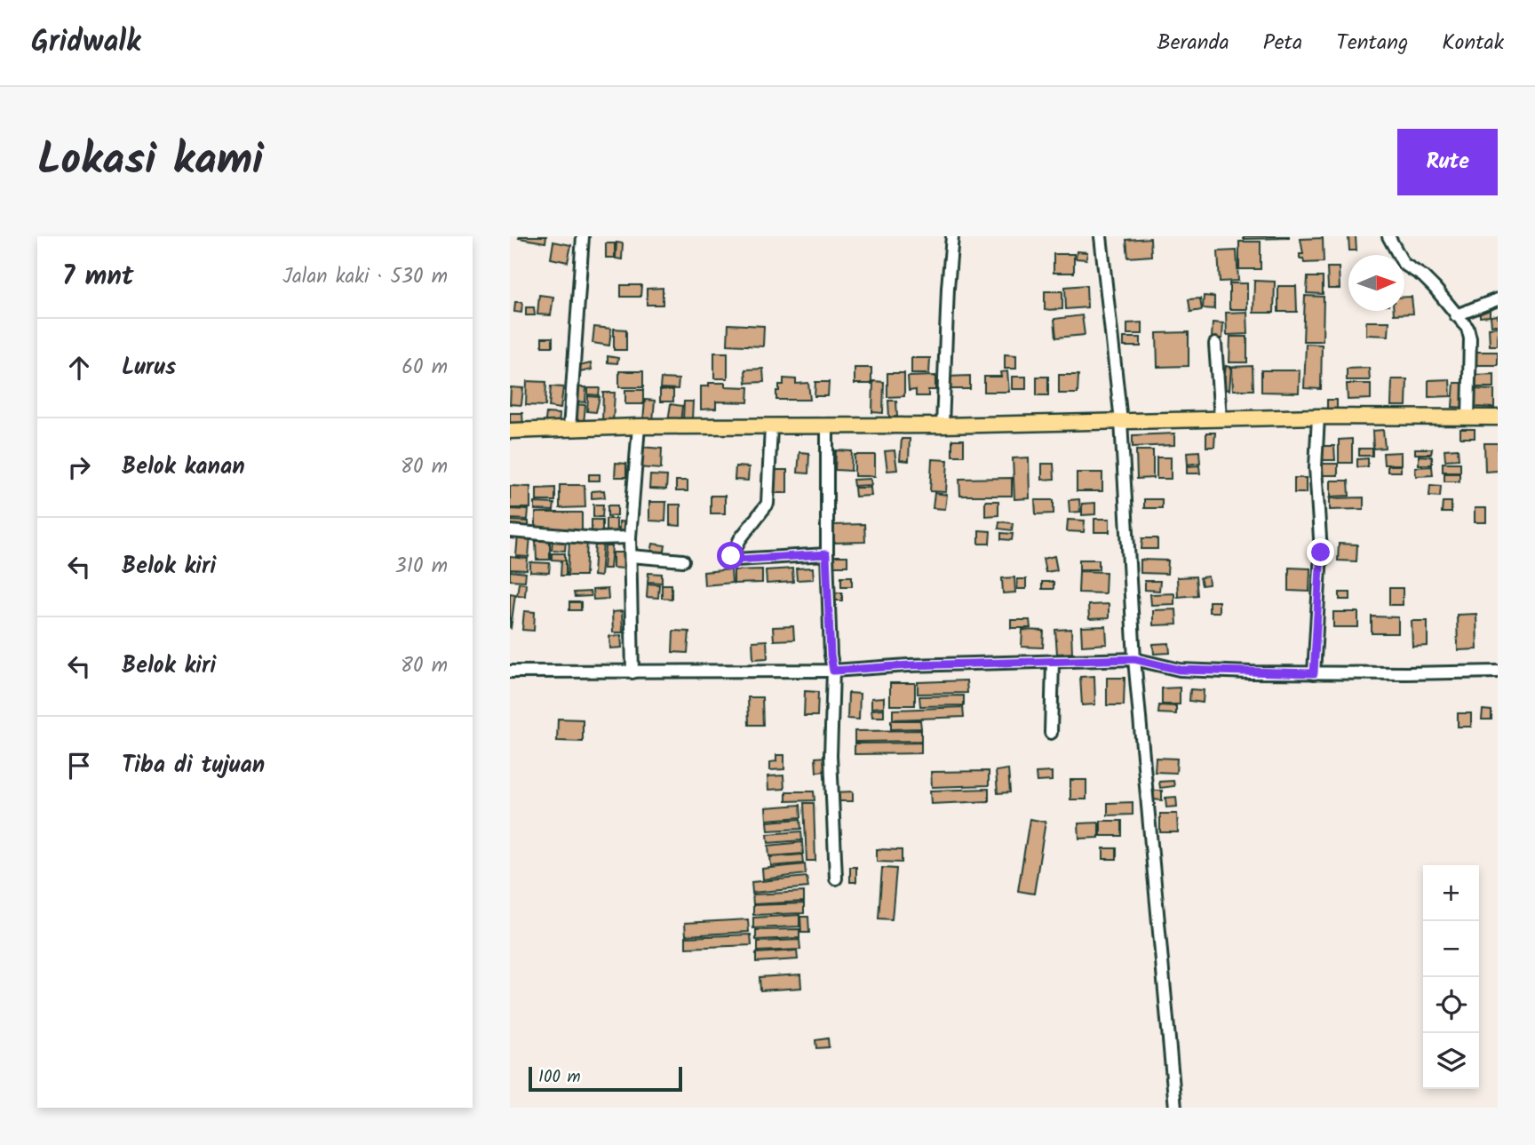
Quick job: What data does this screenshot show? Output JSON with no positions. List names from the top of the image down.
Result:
{
  "scale_bar": "100 m",
  "north": "right",
  "page": {
    "header": "Gridwalk",
    "nav": [
      "Beranda",
      "Peta",
      "Tentang",
      "Kontak"
    ],
    "title": "Lokasi kami",
    "buttons": "Rute",
    "heading": ["7 mnt", "Jalan kaki · 530 m"],
    "list": [
      ["Lurus", "60 m"],
      ["Belok kanan", "80 m"],
      ["Belok kiri", "310 m"],
      ["Belok kiri", "80 m"],
      "Tiba di tujuan"
    ],
    "map_buttons": ["+", "−"],
    "scale": "100 m"
  }
}
